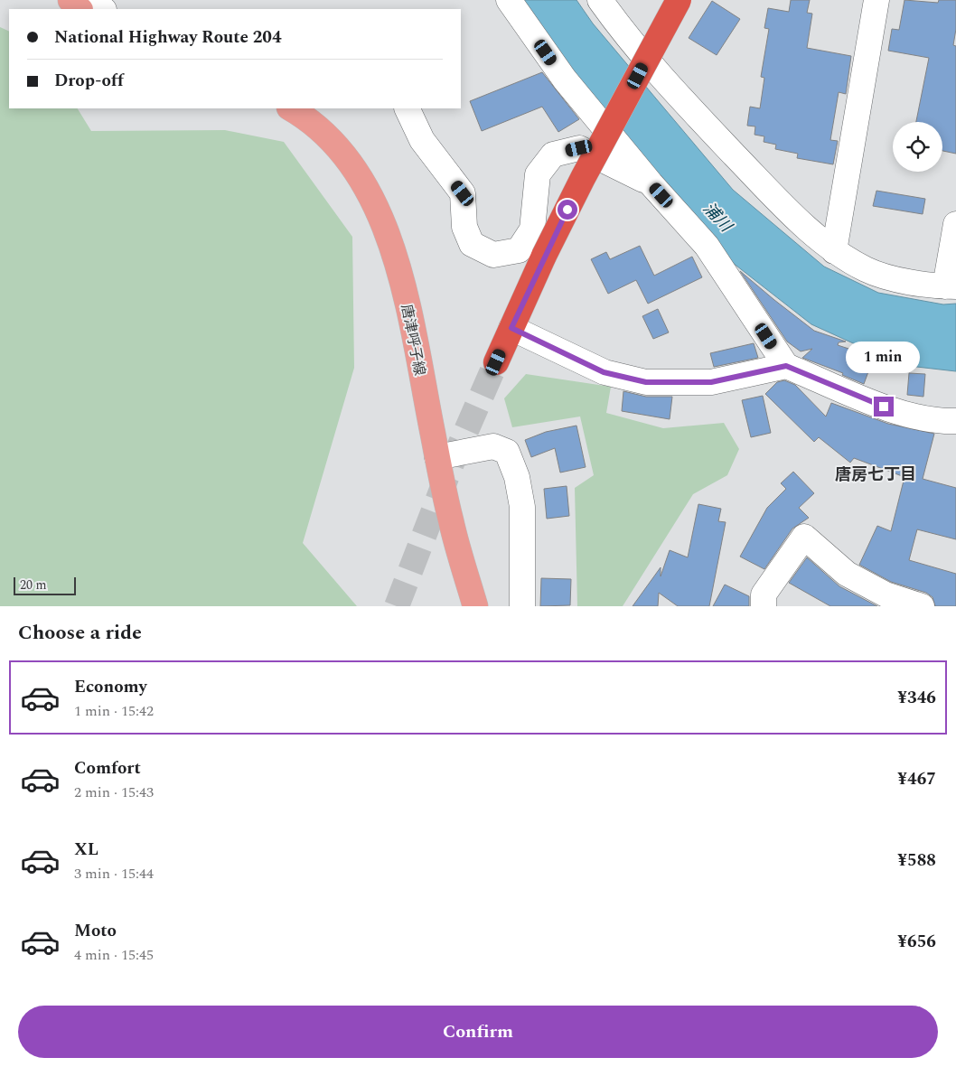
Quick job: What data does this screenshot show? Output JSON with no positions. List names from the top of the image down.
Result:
{
  "streets": {
    "main road": ["唐津呼子線"]
  },
  "districts": ["唐房七丁目"],
  "water": ["浦川"],
  "scale_bar": "20 m",
  "page": {
    "banner": ["National Highway Route 204", "Drop-off"],
    "bubble": "1 min",
    "scale": "20 m",
    "heading": "Choose a ride",
    "list": [
      {
        "name": "Economy",
        "note": "1 min · 15:42",
        "value": "¥346"
      },
      {
        "name": "Comfort",
        "note": "2 min · 15:43",
        "value": "¥467"
      },
      {
        "name": "XL",
        "note": "3 min · 15:44",
        "value": "¥588"
      },
      {
        "name": "Moto",
        "note": "4 min · 15:45",
        "value": "¥656"
      }
    ],
    "buttons": "Confirm"
  }
}
